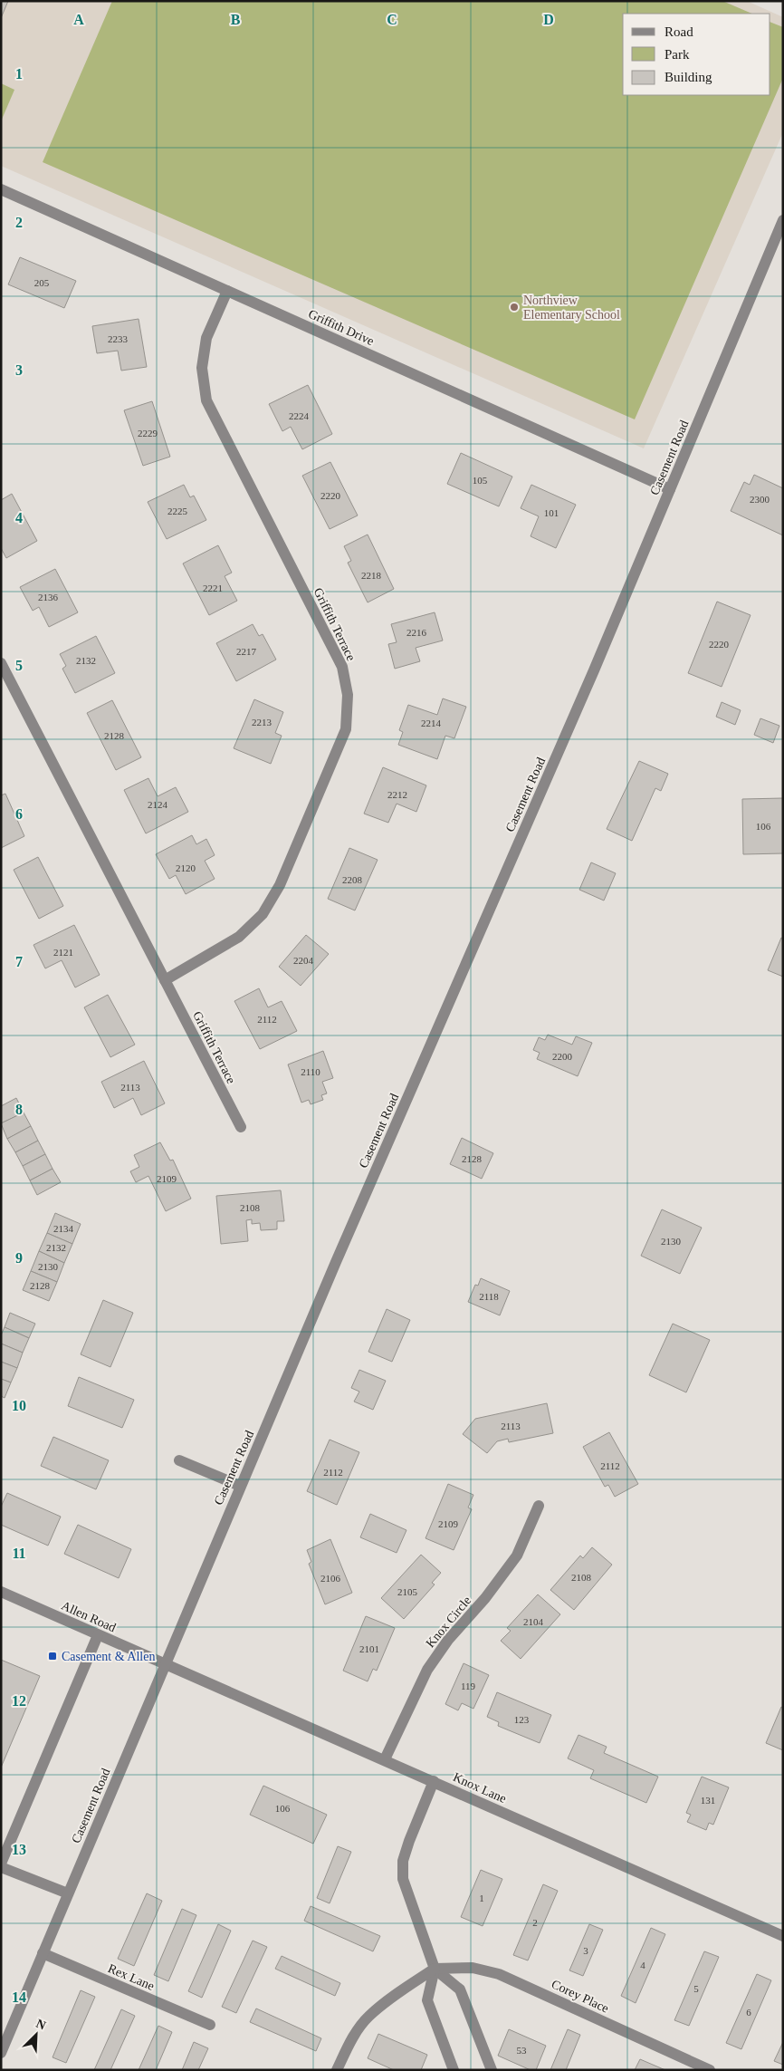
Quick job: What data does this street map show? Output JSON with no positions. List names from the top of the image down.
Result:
{
  "streets": {
    "street": [
      "Griffith Drive",
      "Casement Road",
      "Griffith Terrace",
      "Allen Road",
      "Knox Circle",
      "Knox Lane",
      "Rex Lane",
      "Corey Place"
    ]
  },
  "crossings": [
    ["Griffith Drive", "Casement Road"],
    ["Griffith Drive", "Griffith Terrace"],
    ["Casement Road", "Allen Road"],
    ["Casement Road", "Knox Lane"],
    ["Casement Road", "Rex Lane"],
    ["Allen Road", "Knox Lane"],
    ["Knox Circle", "Knox Lane"]
  ],
  "places": {
    "other": ["Northview Elementary School"],
    "transit": ["Casement & Allen"]
  },
  "house_numbers": [
    "205",
    "2233",
    "2224",
    "2229",
    "105",
    "2220",
    "2300",
    "2225",
    "101",
    "2218",
    "2221",
    "2136",
    "2216",
    "2220",
    "2217",
    "2132",
    "2213",
    "2214",
    "2128",
    "2212",
    "2124",
    "106",
    "2120",
    "2208",
    "2121",
    "2204",
    "2112",
    "2200",
    "2110",
    "2113",
    "2128",
    "2109",
    "2108",
    "2134",
    "2130",
    "2132",
    "2130",
    "2128",
    "2118",
    "2113",
    "2112",
    "2112",
    "2109",
    "2108",
    "2106",
    "2105",
    "2104",
    "2101",
    "119",
    "123",
    "131",
    "106",
    "1",
    "2",
    "3",
    "4",
    "5",
    "6",
    "53"
  ],
  "legend": ["Road", "Park", "Building"],
  "north": "top right",
  "grid": {
    "columns": [
      "A",
      "B",
      "C",
      "D"
    ],
    "rows": [
      "1",
      "2",
      "3",
      "4",
      "5",
      "6",
      "7",
      "8",
      "9",
      "10",
      "11",
      "12",
      "13",
      "14"
    ]
  }
}
